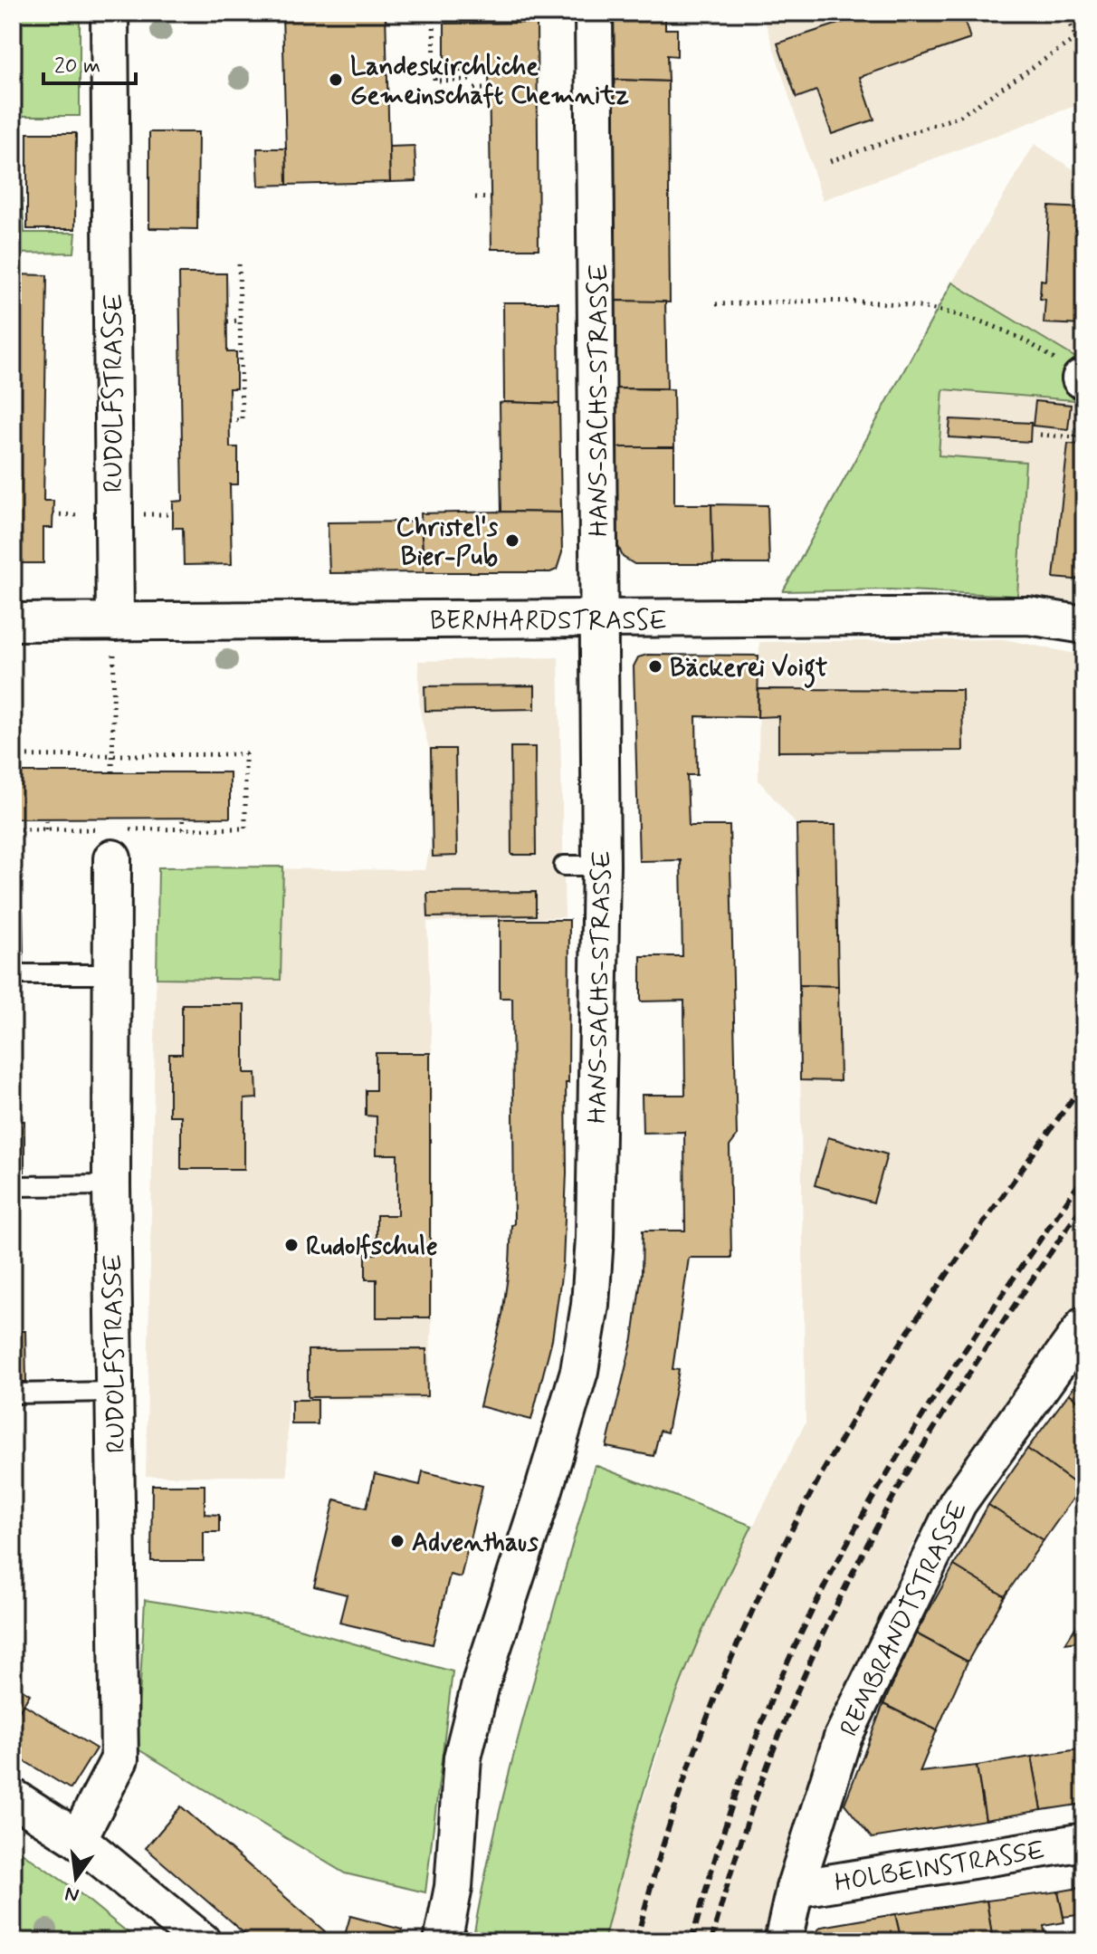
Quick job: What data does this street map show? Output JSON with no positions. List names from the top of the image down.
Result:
{
  "streets": {
    "street": [
      "RUDOLFSTRASSE",
      "HANS-SACHS-STRASSE",
      "BERNHARDSTRASSE",
      "REMBRANDTSTRASSE",
      "HOLBEINSTRASSE"
    ]
  },
  "crossings": [
    ["RUDOLFSTRASSE", "BERNHARDSTRASSE"],
    ["HANS-SACHS-STRASSE", "BERNHARDSTRASSE"],
    ["REMBRANDTSTRASSE", "HOLBEINSTRASSE"]
  ],
  "places": [
    "Landeskirchliche Gemeinschaft Chemnitz",
    "Christel's Bier-Pub",
    "Bäckerei Voigt",
    "Rudolfschule",
    "Adventhaus"
  ],
  "scale_bar": "20 m",
  "north": "bottom"
}
